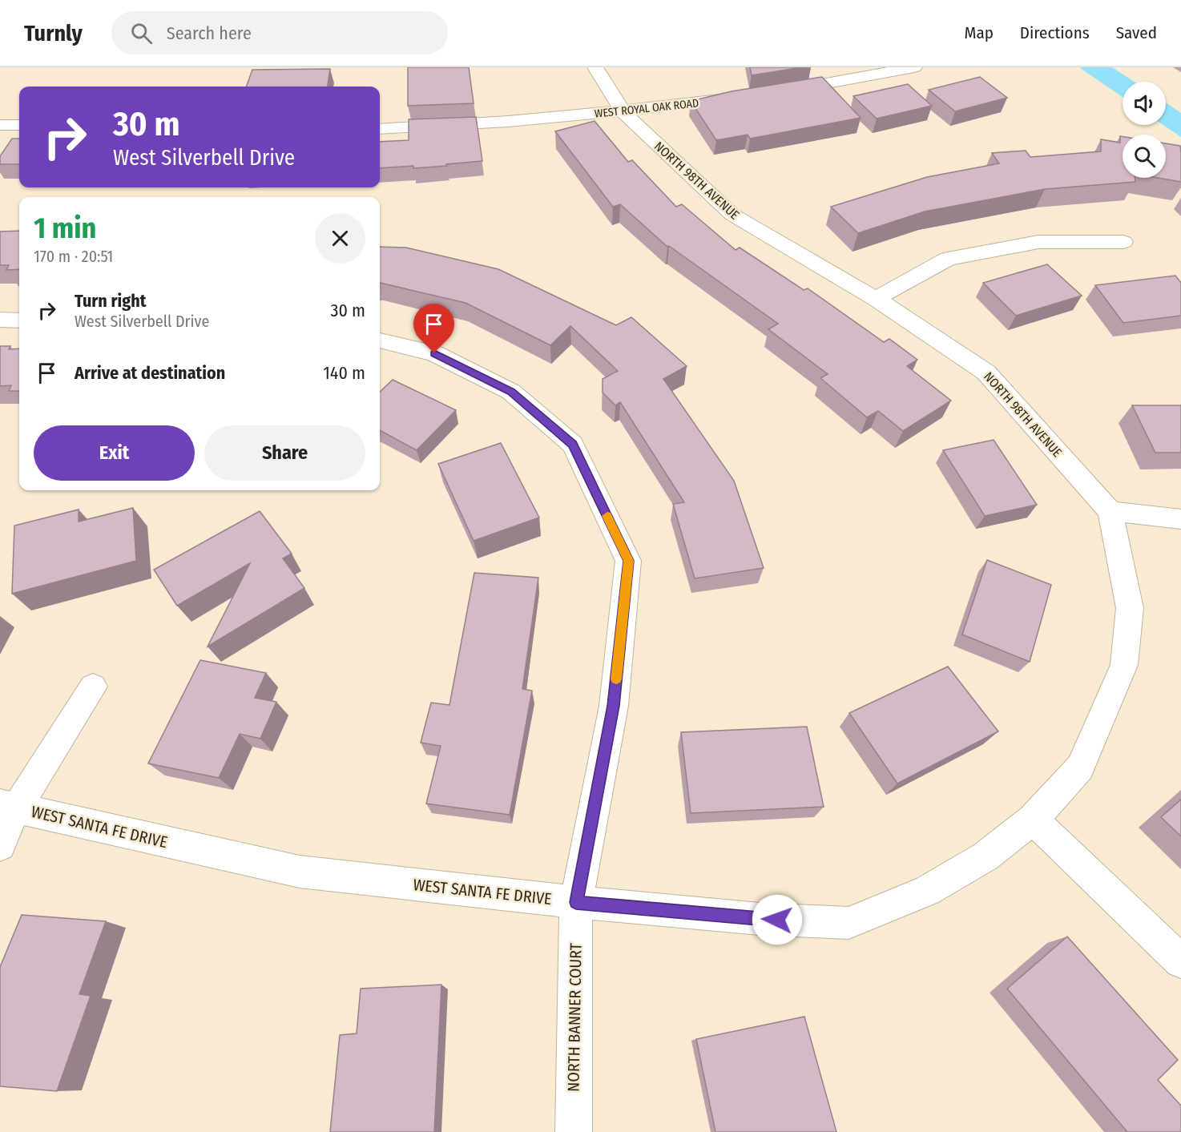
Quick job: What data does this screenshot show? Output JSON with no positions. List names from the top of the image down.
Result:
{
  "streets": {
    "street": [
      "WEST ROYAL OAK ROAD",
      "NORTH 98TH AVENUE",
      "WEST SANTA FE DRIVE",
      "NORTH BANNER COURT"
    ]
  },
  "crossings": [
    ["WEST ROYAL OAK ROAD", "NORTH 98TH AVENUE"],
    ["WEST SANTA FE DRIVE", "NORTH BANNER COURT"]
  ],
  "page": {
    "header": "Turnly",
    "search": "Search here",
    "nav": ["Map", "Directions", "Saved"],
    "turn": ["30 m", "West Silverbell Drive"],
    "heading": ["1 min", "170 m · 20:51"],
    "list": [
      {
        "name": "Turn right",
        "note": "West Silverbell Drive",
        "value": "30 m"
      },
      {
        "name": "Arrive at destination",
        "value": "140 m"
      }
    ],
    "buttons": ["Exit", "Share"]
  }
}
